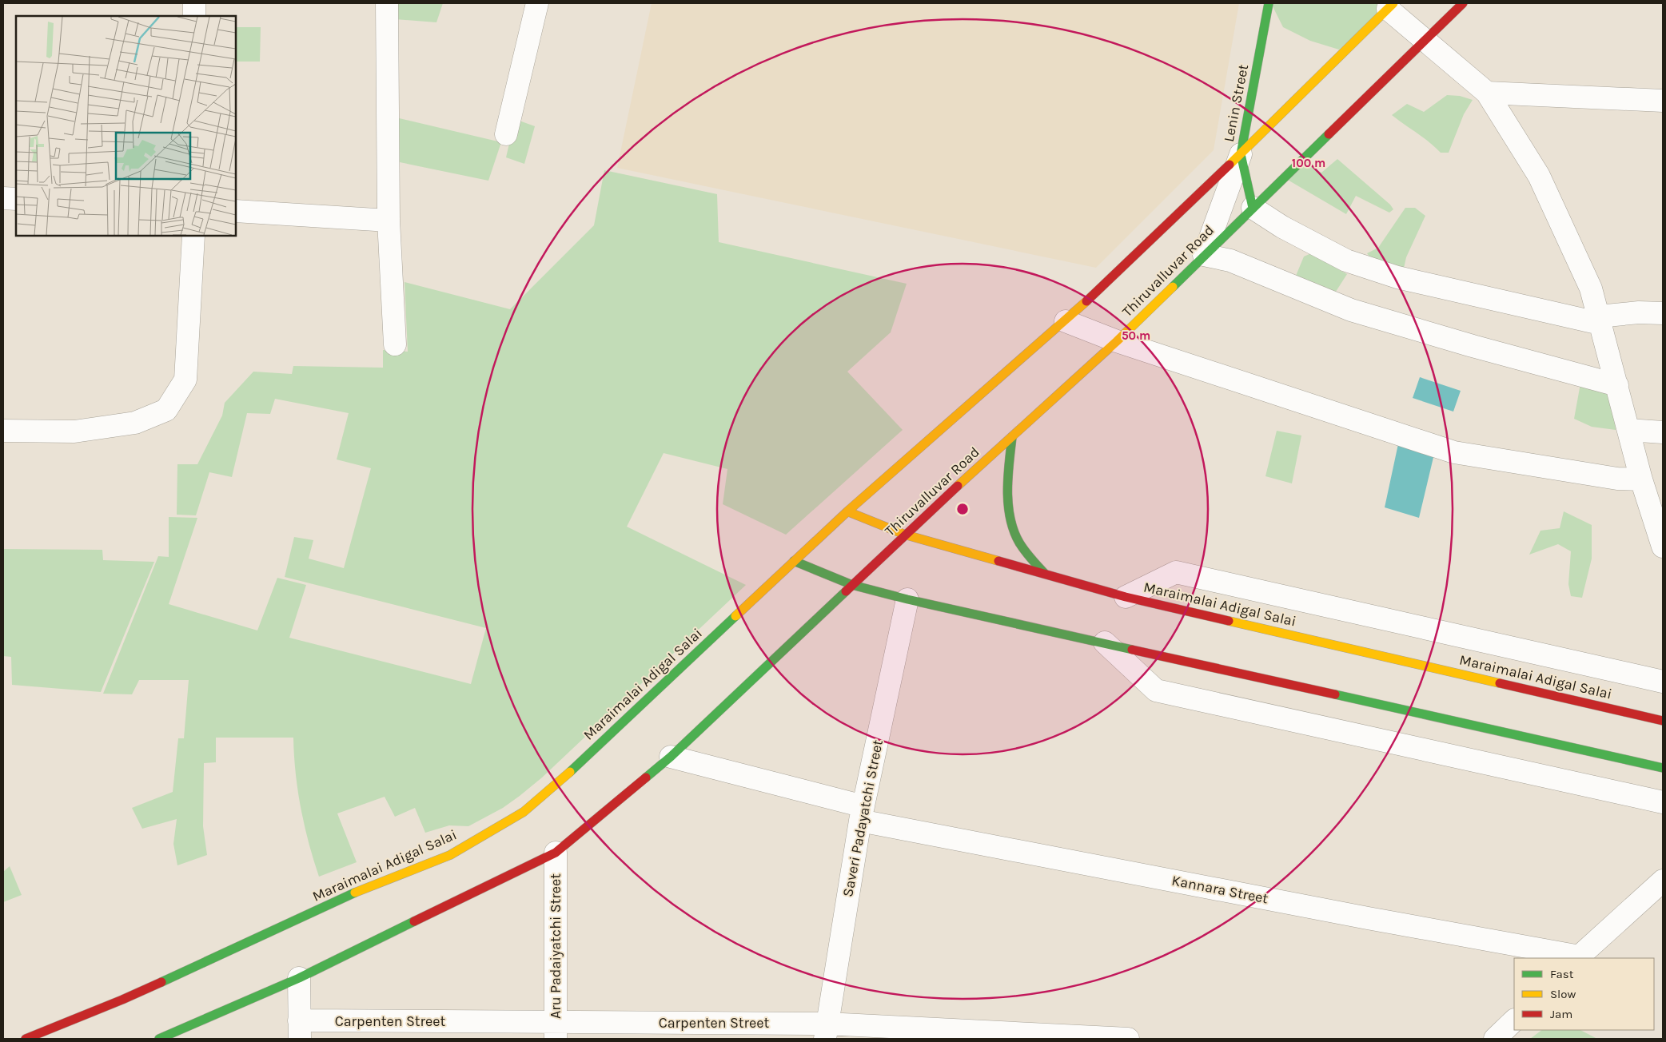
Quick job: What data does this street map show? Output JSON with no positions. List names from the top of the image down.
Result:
{
  "streets": {
    "main road": ["Lenin Street", "Thiruvalluvar Road", "Maraimalai Adigal Salai"],
    "street": [
      "Saveri Padayatchi Street",
      "Kannara Street",
      "Aru Padaiyatchi Street",
      "Carpenten Street"
    ]
  },
  "crossings": [
    ["Lenin Street", "Thiruvalluvar Road"],
    ["Thiruvalluvar Road", "Maraimalai Adigal Salai"],
    ["Saveri Padayatchi Street", "Kannara Street"],
    ["Saveri Padayatchi Street", "Carpenten Street"],
    ["Aru Padaiyatchi Street", "Carpenten Street"]
  ],
  "legend": ["Fast", "Slow", "Jam"],
  "rings": ["100 m", "50 m"]
}
